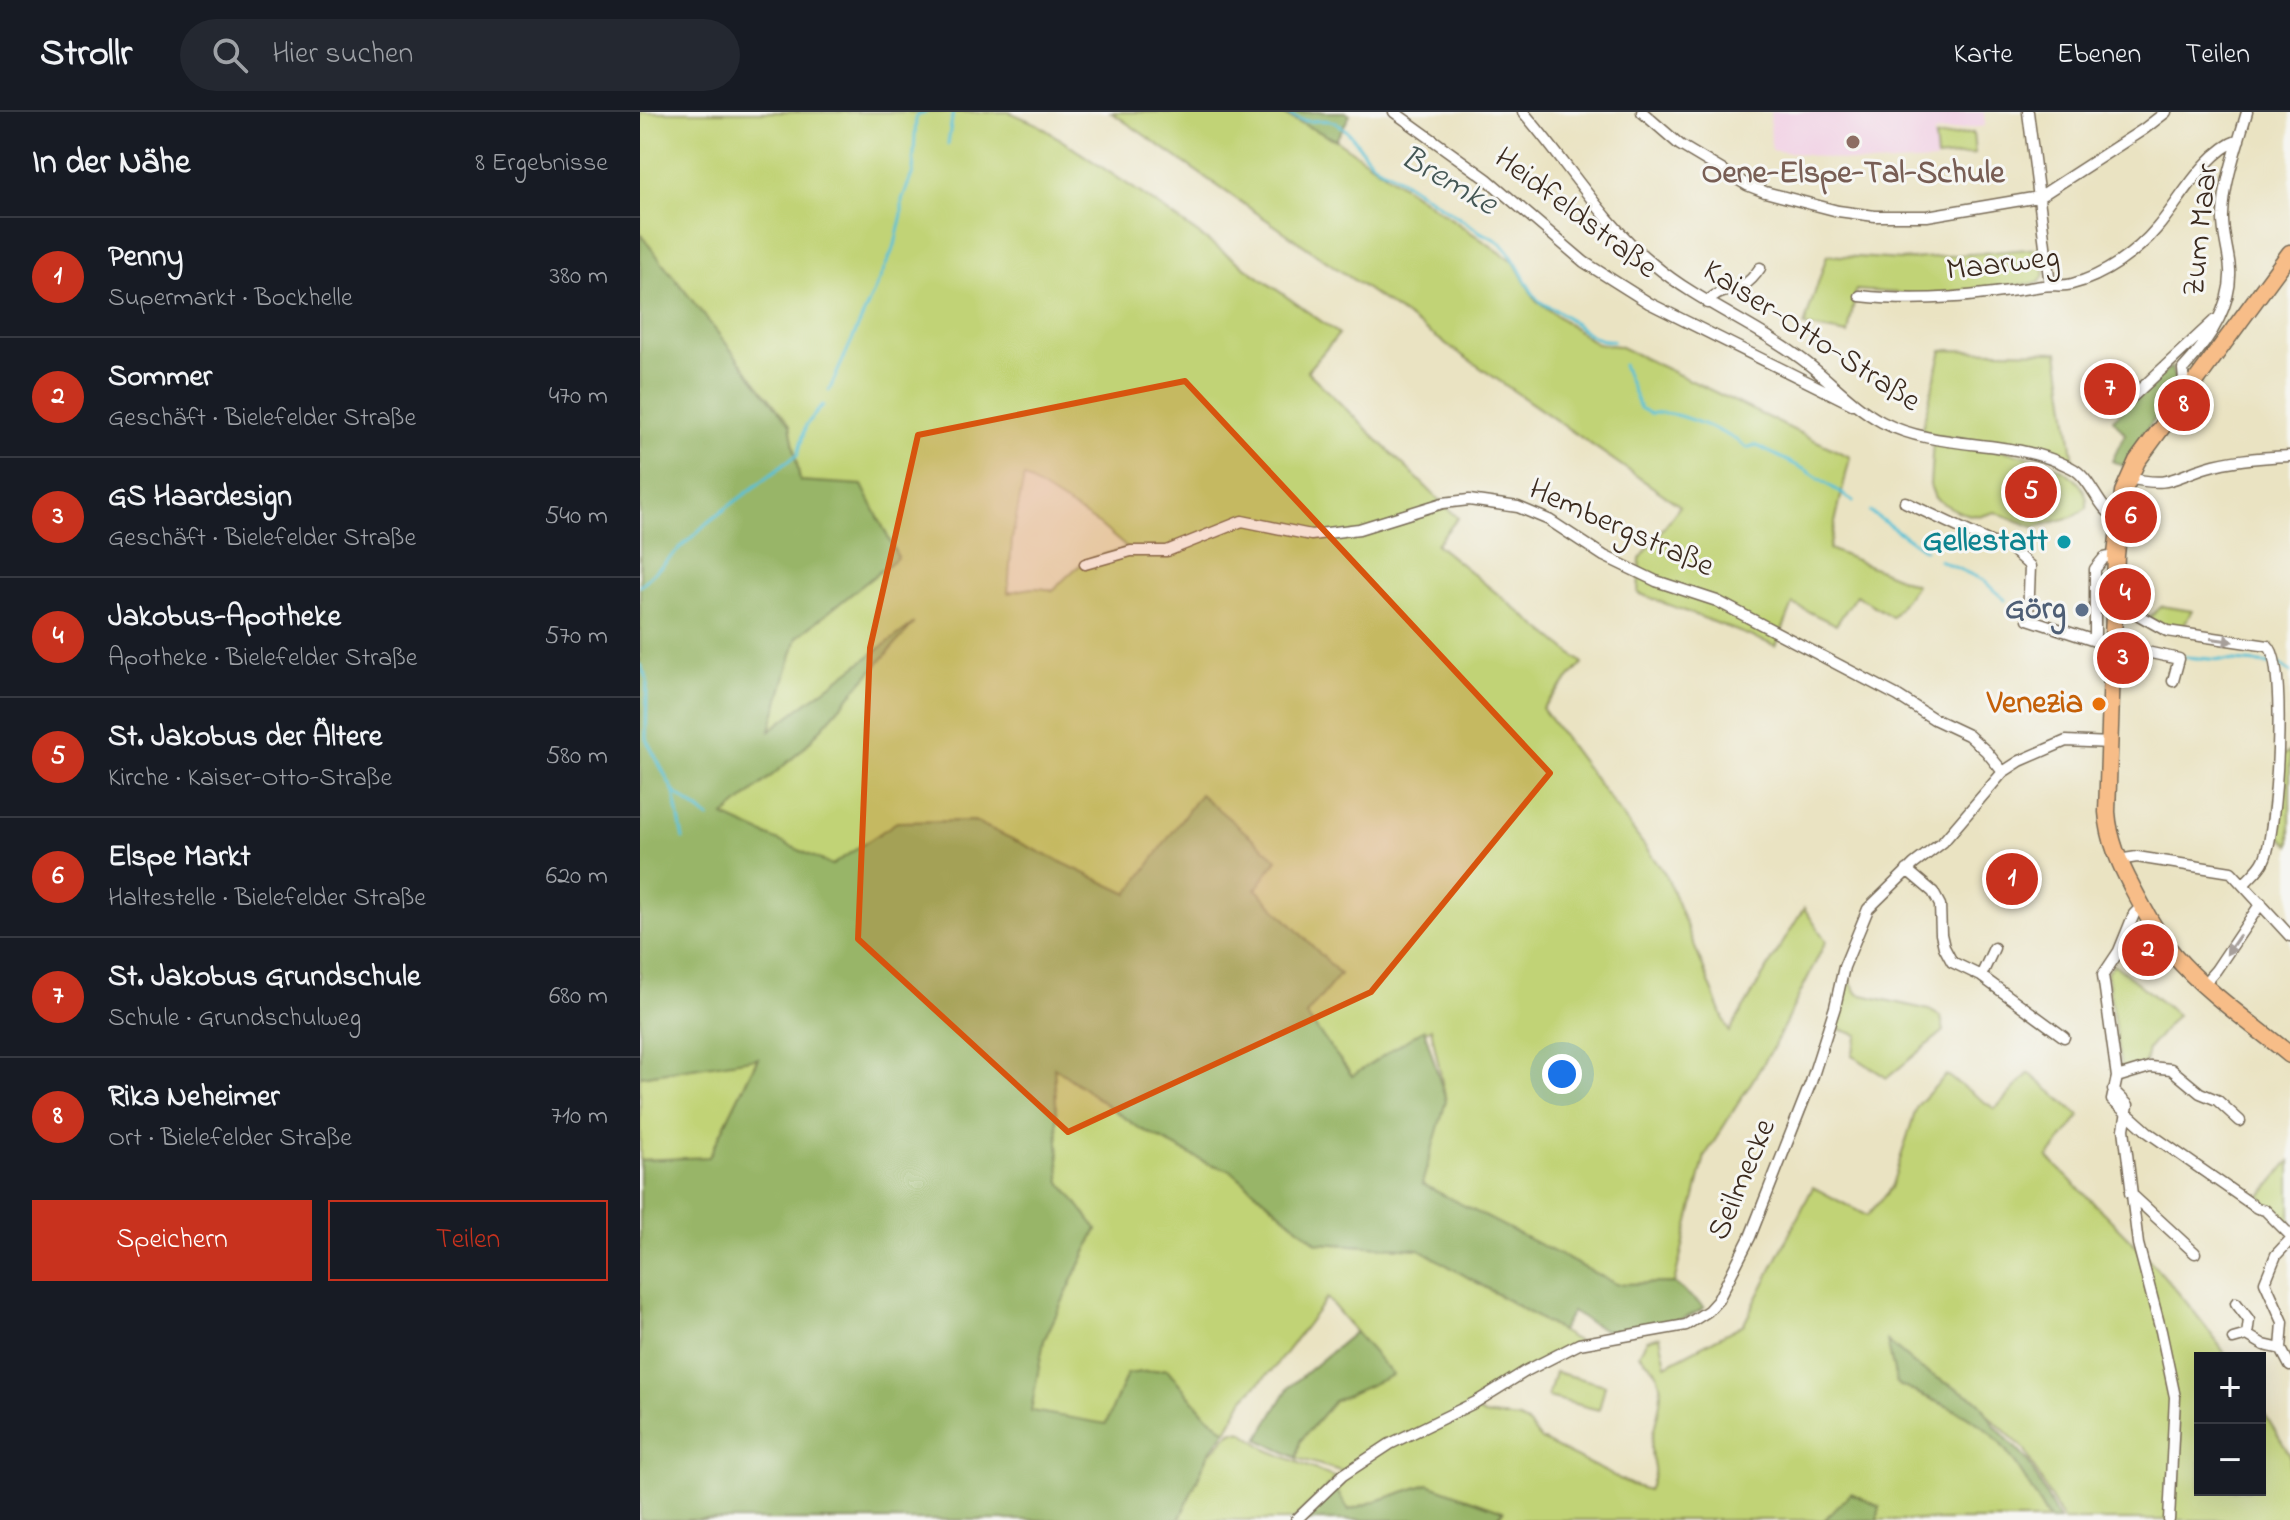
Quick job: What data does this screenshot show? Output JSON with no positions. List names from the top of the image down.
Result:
{
  "streets": {
    "street": [
      "Heidfeldstraße",
      "Zum Maar",
      "Maarweg",
      "Kaiser-Otto-Straße",
      "Hembergstraße",
      "Seilmecke"
    ]
  },
  "crossings": [
    ["Heidfeldstraße", "Kaiser-Otto-Straße"],
    ["Zum Maar", "Maarweg"],
    ["Hembergstraße", "Seilmecke"]
  ],
  "water": ["Bremke"],
  "places": [
    "Oene-Elspe-Tal-Schule",
    "Gellestatt",
    "Görg",
    "Venezia"
  ],
  "page": {
    "header": "Strollr",
    "search": "Hier suchen",
    "nav": ["Karte", "Ebenen", "Teilen"],
    "heading": ["In der Nähe", "8 Ergebnisse"],
    "list": [
      {
        "mark": "1",
        "name": "Penny",
        "note": "Supermarkt · Bockhelle",
        "value": "380 m"
      },
      {
        "mark": "2",
        "name": "Sommer",
        "note": "Geschäft · Bielefelder Straße",
        "value": "470 m"
      },
      {
        "mark": "3",
        "name": "GS Haardesign",
        "note": "Geschäft · Bielefelder Straße",
        "value": "540 m"
      },
      {
        "mark": "4",
        "name": "Jakobus-Apotheke",
        "note": "Apotheke · Bielefelder Straße",
        "value": "570 m"
      },
      {
        "mark": "5",
        "name": "St. Jakobus der Ältere",
        "note": "Kirche · Kaiser-Otto-Straße",
        "value": "580 m"
      },
      {
        "mark": "6",
        "name": "Elspe Markt",
        "note": "Haltestelle · Bielefelder Straße",
        "value": "620 m"
      },
      {
        "mark": "7",
        "name": "St. Jakobus Grundschule",
        "note": "Schule · Grundschulweg",
        "value": "680 m"
      },
      {
        "mark": "8",
        "name": "Rika Neheimer",
        "note": "Ort · Bielefelder Straße",
        "value": "710 m"
      }
    ],
    "pins": [
      "7",
      "8",
      "5",
      "6",
      "4",
      "3",
      "1",
      "2"
    ],
    "buttons": ["Speichern", "Teilen"],
    "map_buttons": ["+", "−"]
  }
}
